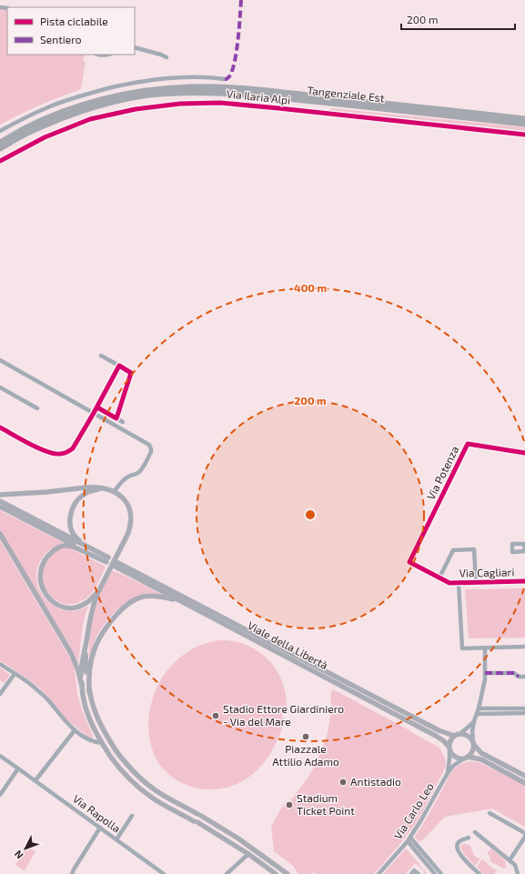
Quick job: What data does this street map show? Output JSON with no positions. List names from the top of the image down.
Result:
{
  "streets": {
    "highway": ["Tangenziale Est"],
    "main road": ["Viale della Libertà"],
    "street": [
      "Via Ilaria Alpi",
      "Via Potenza",
      "Via Cagliari",
      "Via Carlo Leo",
      "Via Rapolla"
    ]
  },
  "crossings": [
    ["Via Potenza", "Via Cagliari"],
    ["Viale della Libertà", "Via Carlo Leo"]
  ],
  "places": [
    "Stadio Ettore Giardiniero - Via del Mare",
    "Piazzale Attilio Adamo",
    "Antistadio",
    "Stadium Ticket Point"
  ],
  "legend": ["Pista ciclabile", "Sentiero"],
  "scale_bar": "200 m",
  "north": "bottom left",
  "rings": ["400 m", "200 m"]
}
